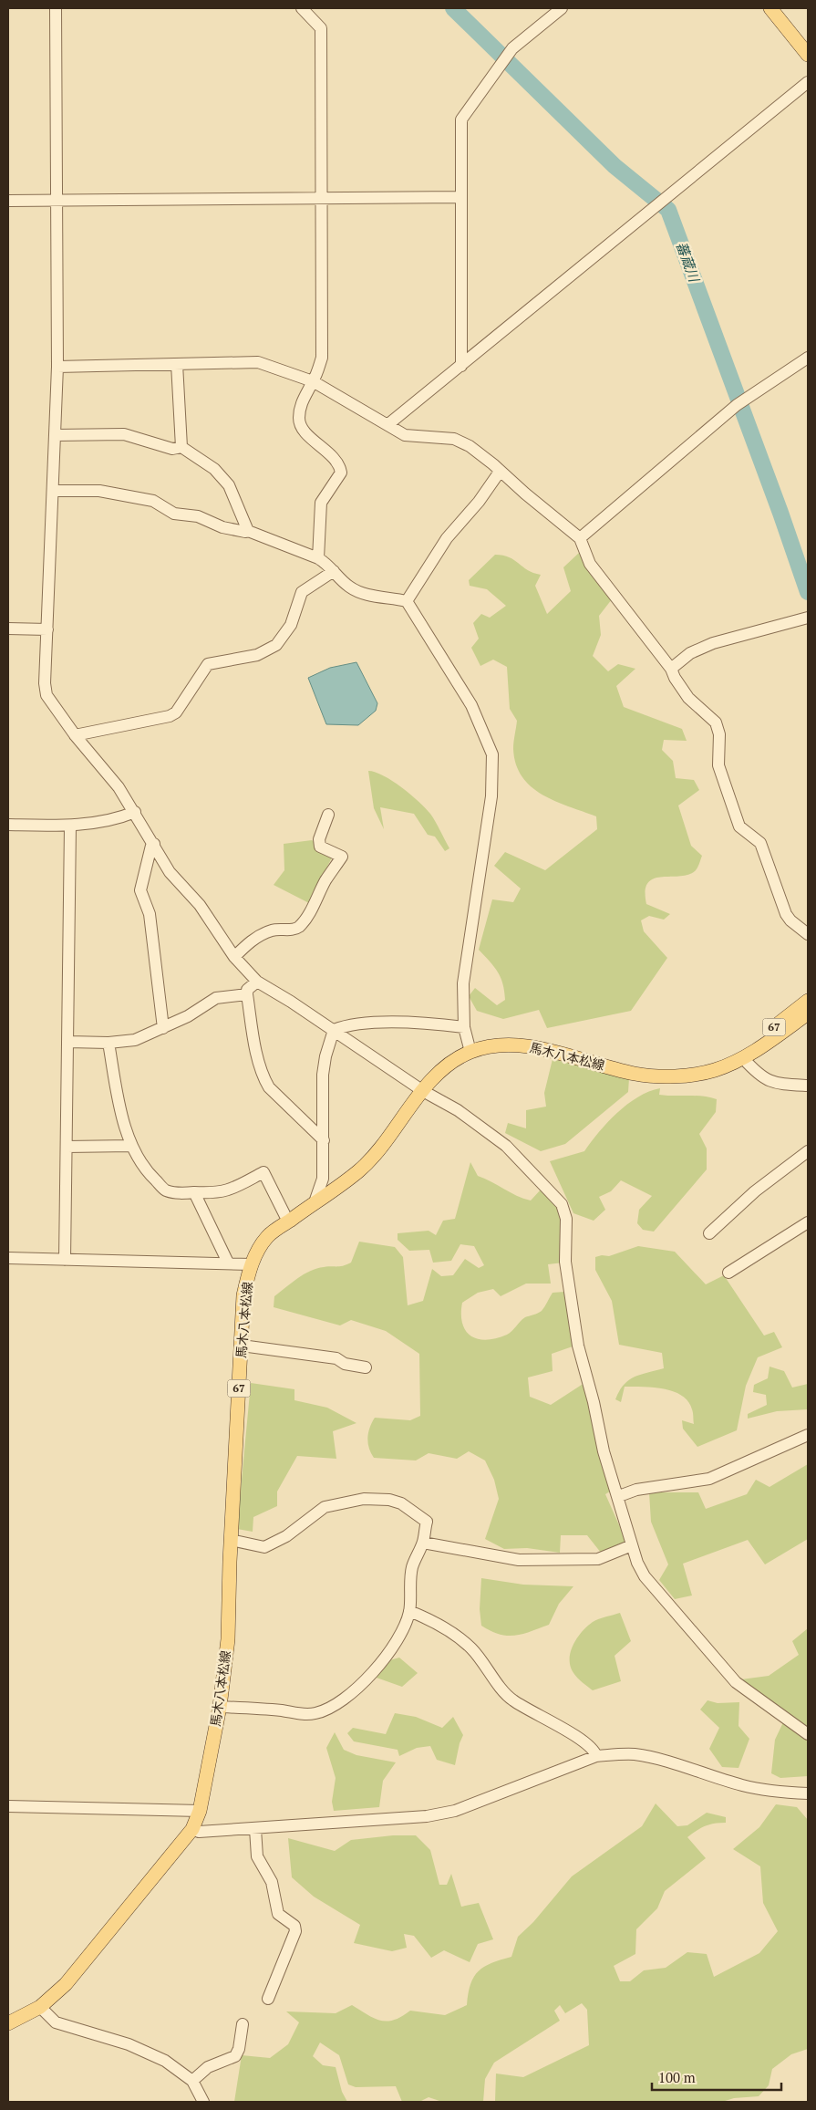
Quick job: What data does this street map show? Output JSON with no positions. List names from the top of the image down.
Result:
{
  "streets": {
    "main road": ["67", "馬木八本松線"]
  },
  "water": ["蕃蔵川"],
  "scale_bar": "100 m"
}
